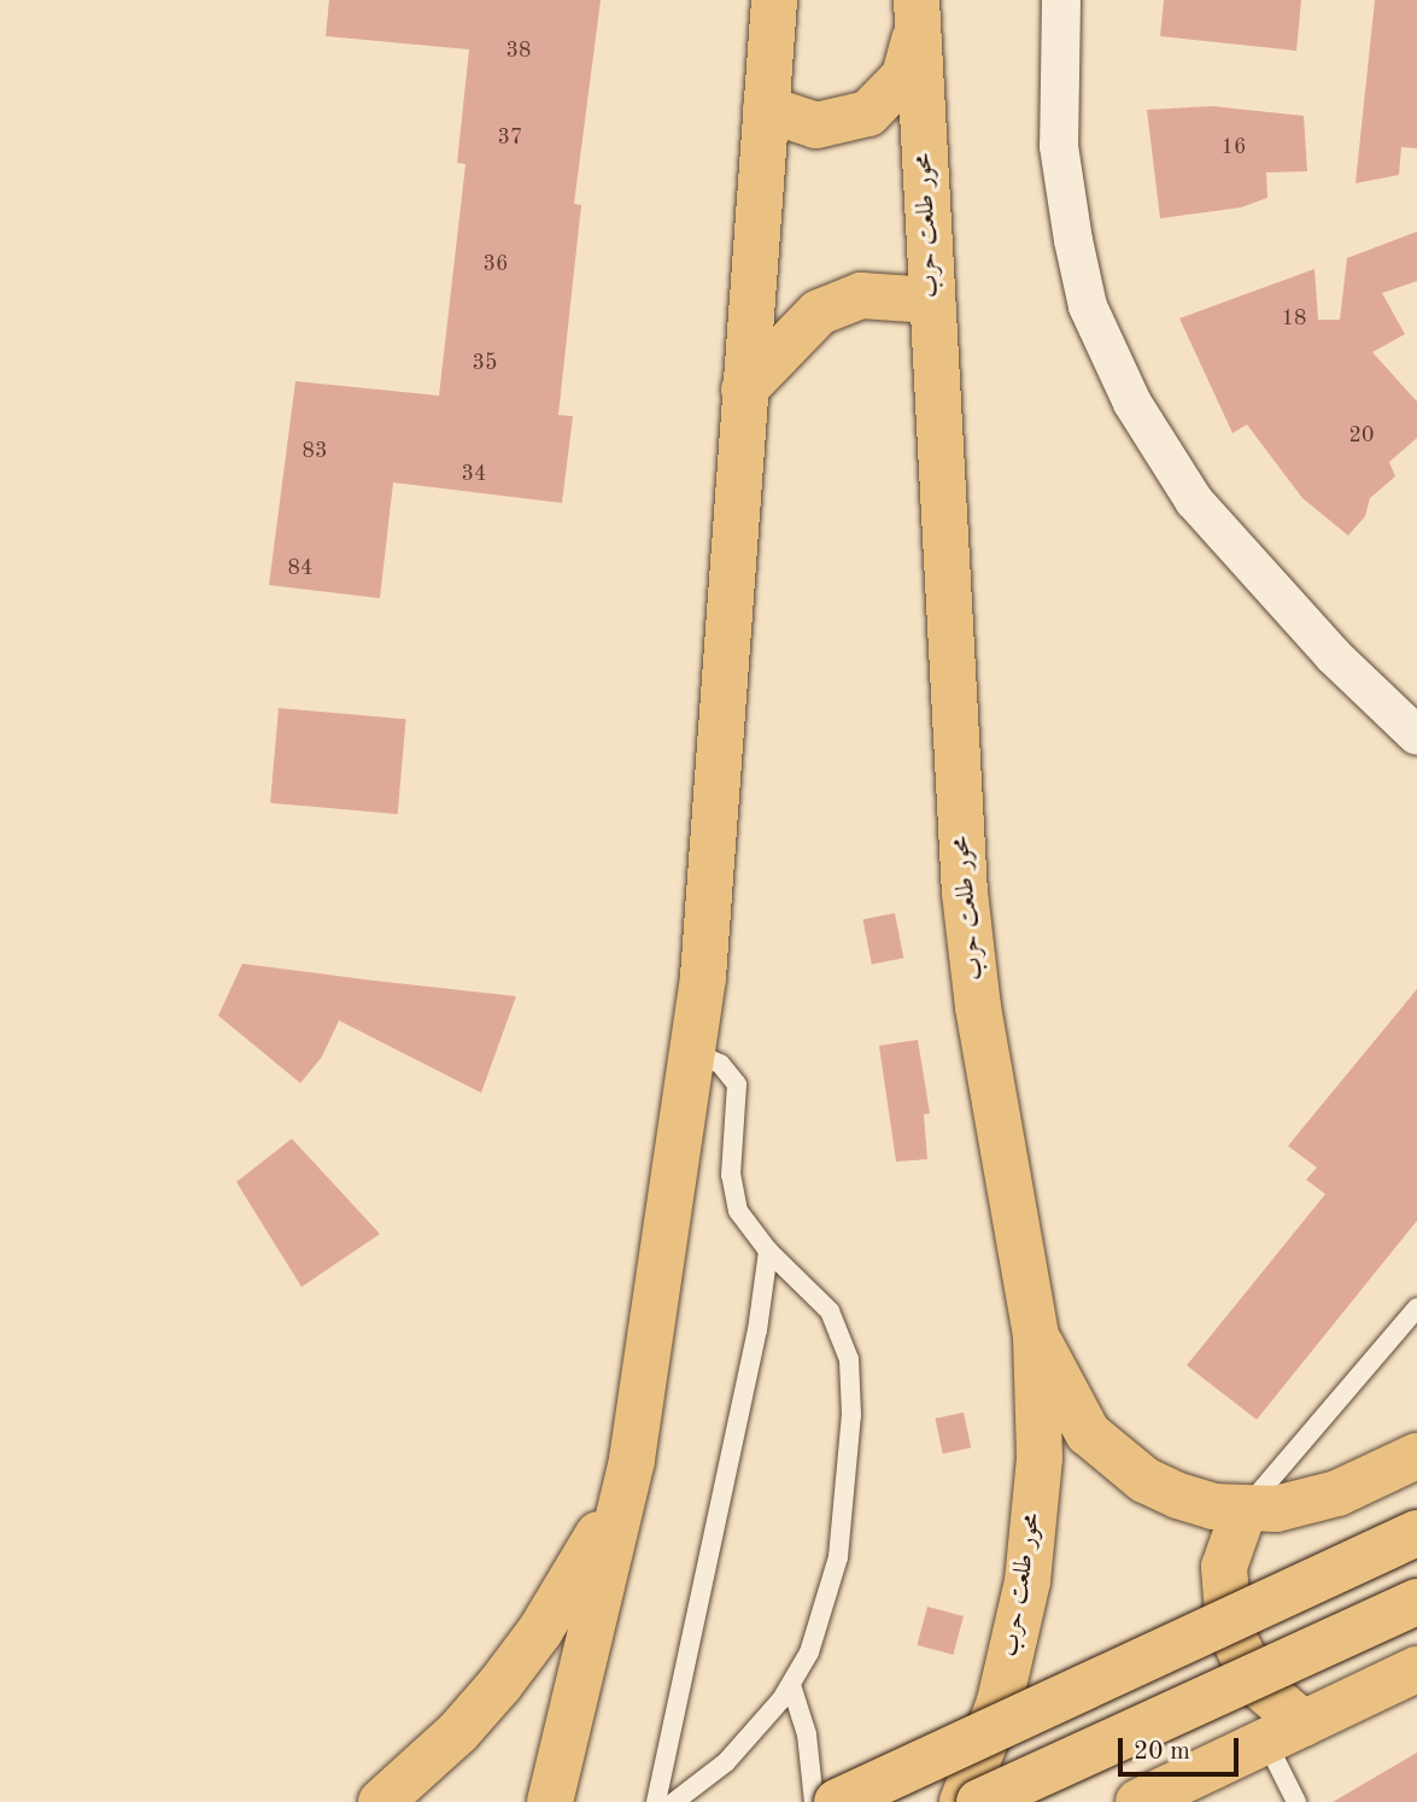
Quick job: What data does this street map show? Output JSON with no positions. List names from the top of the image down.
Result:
{
  "streets": {
    "main road": ["محور طلعت حرب"]
  },
  "house_numbers": [
    "38",
    "37",
    "16",
    "36",
    "18",
    "35",
    "20",
    "83",
    "34",
    "84"
  ],
  "scale_bar": "20 m"
}
